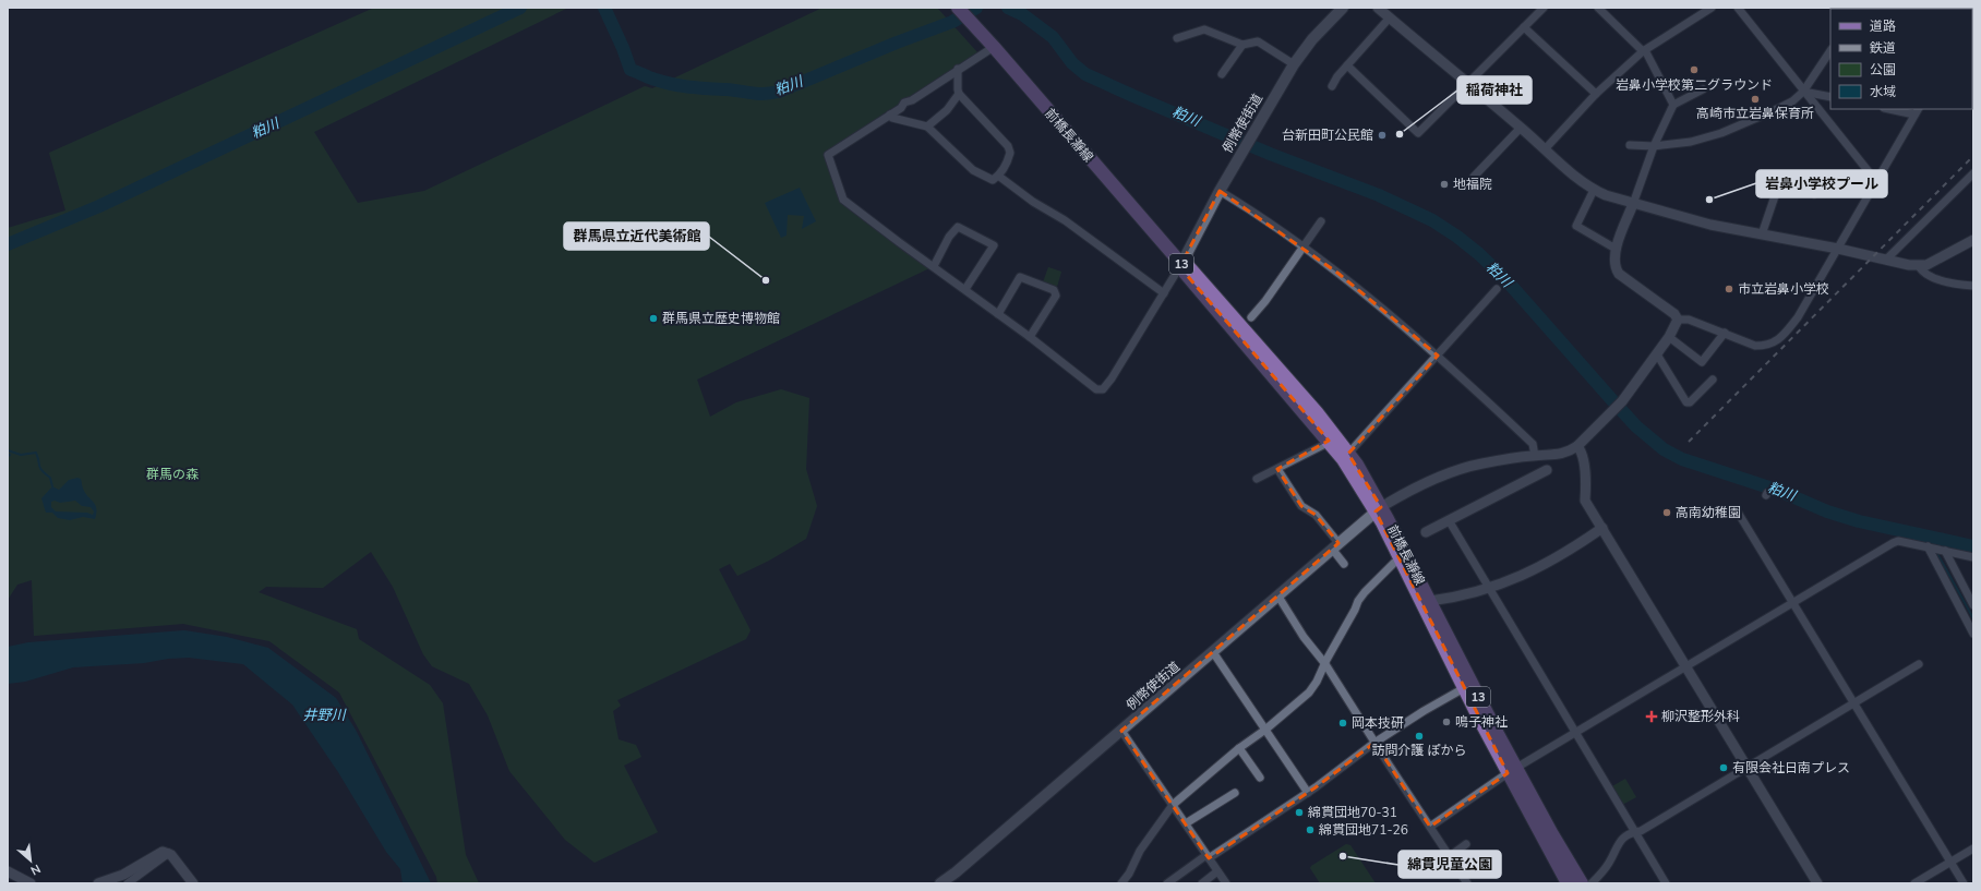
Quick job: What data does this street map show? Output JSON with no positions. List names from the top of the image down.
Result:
{
  "streets": {
    "main road": ["例幣使街道", "前橋長瀞線", "13"]
  },
  "crossings": [
    ["例幣使街道", "前橋長瀞線"]
  ],
  "water": ["粕川", "井野川"],
  "parks": ["群馬の森"],
  "places": {
    "other": [
      "岩鼻小学校第二グラウンド",
      "高崎市立岩鼻保育所",
      "稲荷神社",
      "台新田町公民館",
      "地福院",
      "岩鼻小学校プール",
      "群馬県立近代美術館",
      "市立岩鼻小学校",
      "群馬県立歴史博物館",
      "高南幼稚園",
      "鳴子神社",
      "岡本技研",
      "訪問介護 ぽから",
      "有限会社日南プレス",
      "綿貫団地70-31",
      "綿貫団地71-26",
      "綿貫児童公園"
    ],
    "health": ["柳沢整形外科"]
  },
  "legend": [
    "道路",
    "鉄道",
    "公園",
    "水域"
  ],
  "north": "bottom right"
}
